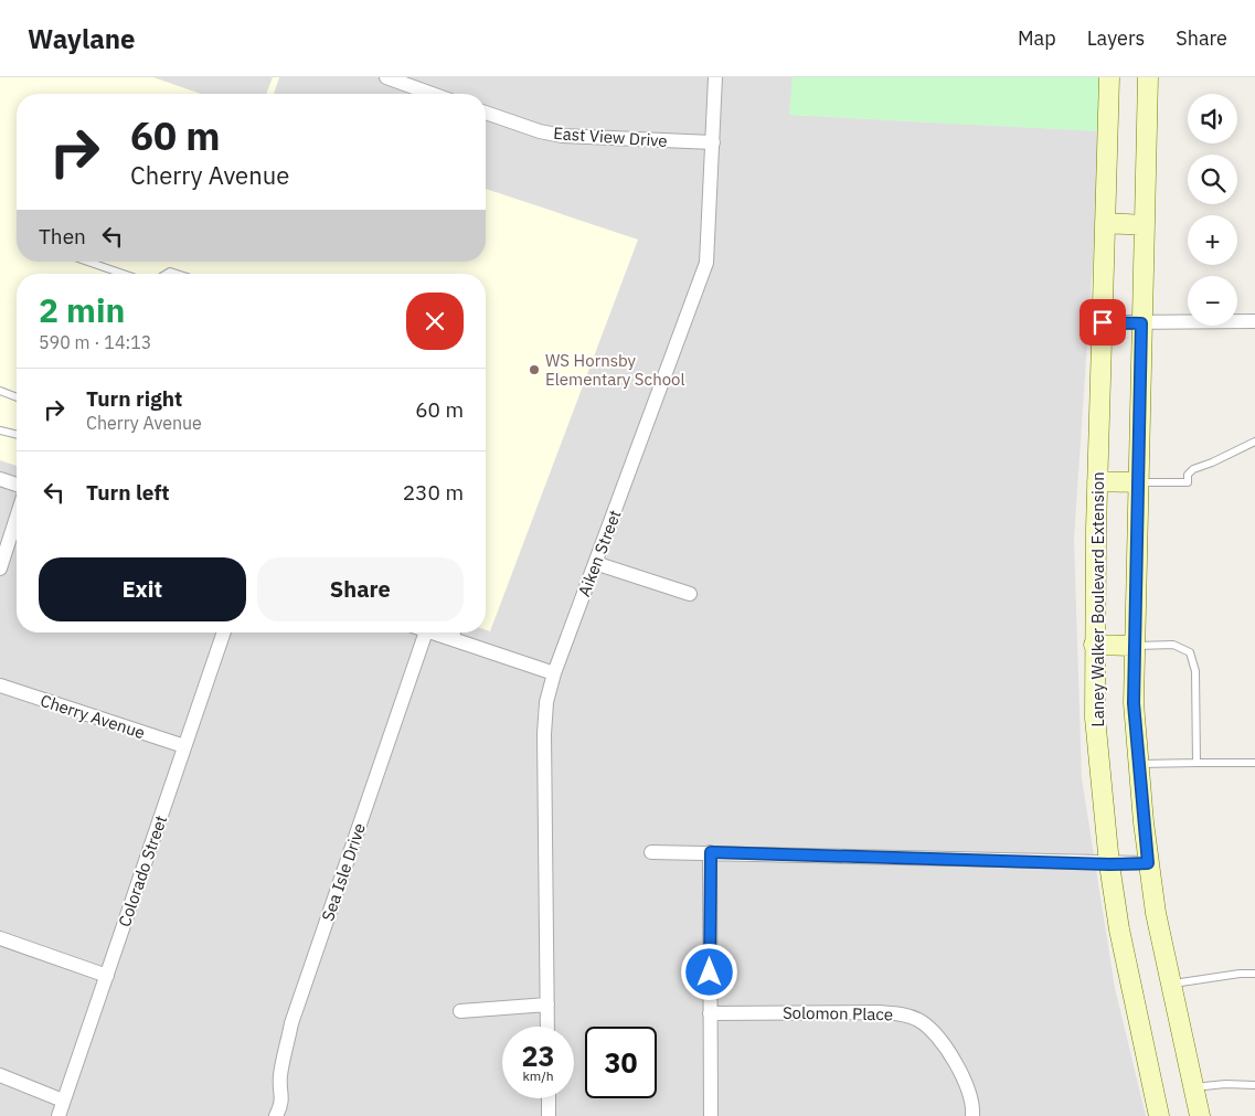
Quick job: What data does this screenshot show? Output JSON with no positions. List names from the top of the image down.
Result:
{
  "streets": {
    "main road": ["Laney Walker Boulevard Extension"],
    "street": [
      "East View Drive",
      "Aiken Street",
      "Cherry Avenue",
      "Colorado Street",
      "Sea Isle Drive",
      "Solomon Place"
    ]
  },
  "crossings": [
    ["East View Drive", "Aiken Street"],
    ["Cherry Avenue", "Colorado Street"]
  ],
  "places": ["WS Hornsby Elementary School"],
  "page": {
    "header": "Waylane",
    "nav": ["Map", "Layers", "Share"],
    "map_buttons": ["+", "−"],
    "turn": ["60 m", "Cherry Avenue"],
    "then": "Then",
    "heading": ["2 min", "590 m · 14:13"],
    "list": [
      {
        "name": "Turn right",
        "note": "Cherry Avenue",
        "value": "60 m"
      },
      {
        "name": "Turn left",
        "value": "230 m"
      }
    ],
    "buttons": ["Exit", "Share"],
    "speed": "23 km/h",
    "limit": "30"
  }
}
